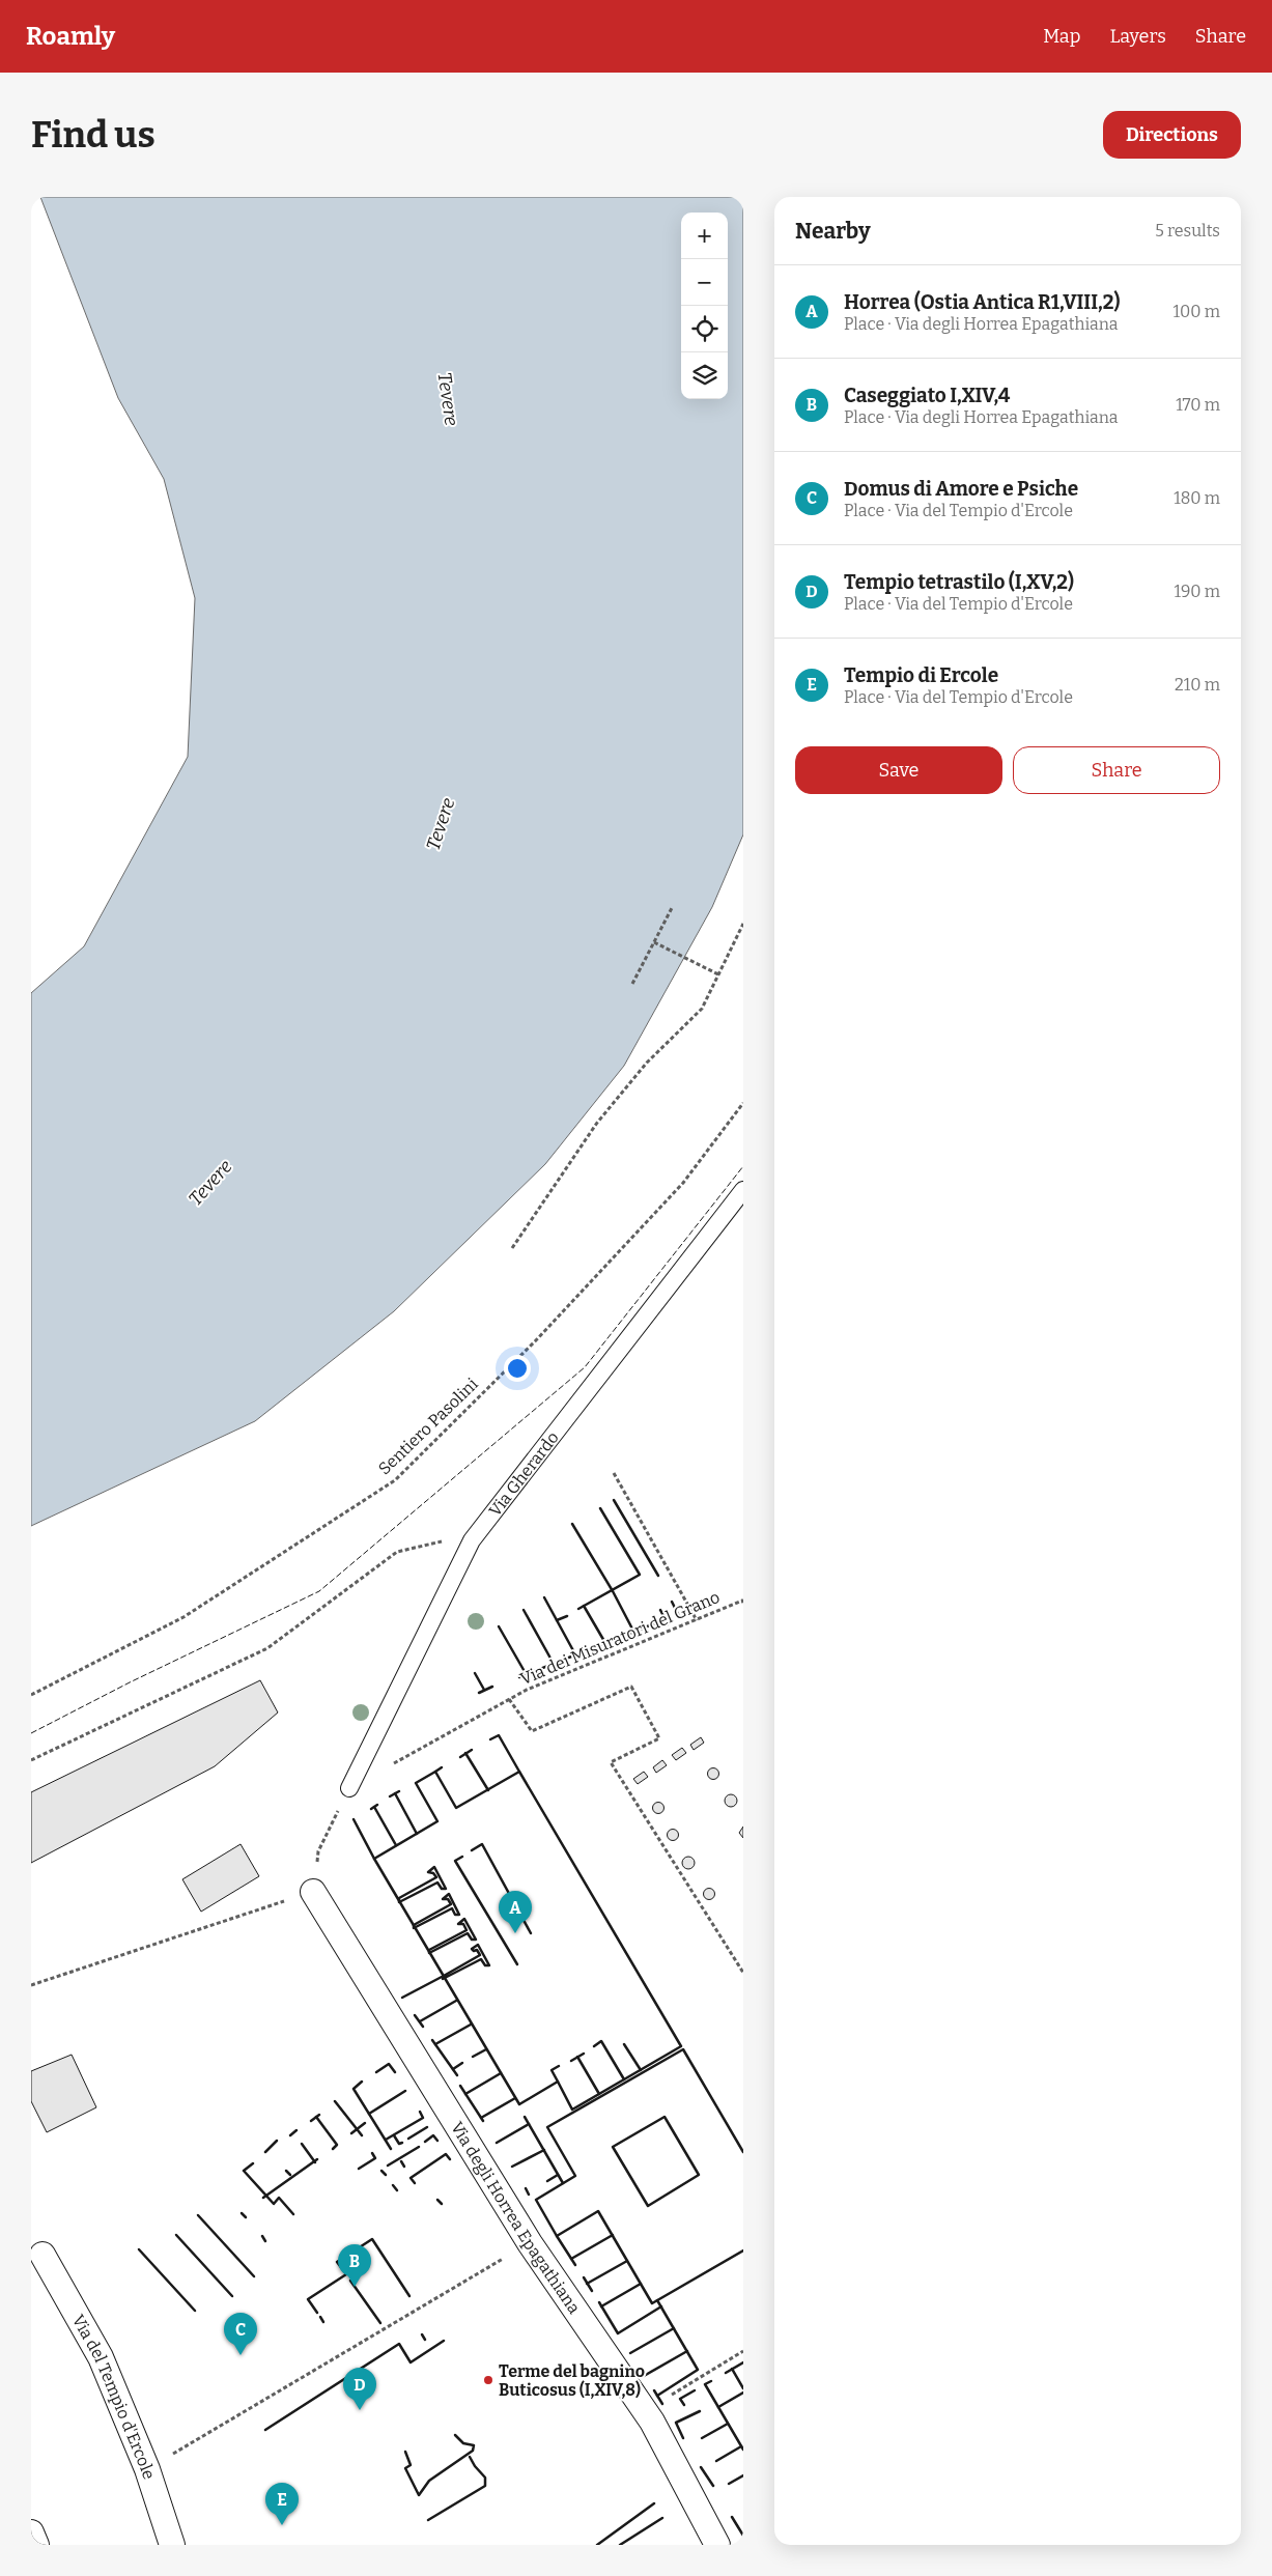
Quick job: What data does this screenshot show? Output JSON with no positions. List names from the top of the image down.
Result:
{
  "streets": {
    "street": ["Via degli Horrea Epagathiana", "Via del Tempio d'Ercole"],
    "lane": ["Via Gherardo"],
    "path": ["Sentiero Pasolini", "Via dei Misuratori del Grano"]
  },
  "crossings": [
    ["Via Gherardo", "Via dei Misuratori del Grano"]
  ],
  "water": ["Tevere"],
  "places": ["Terme del bagnino Buticosus (I,XIV,8)"],
  "page": {
    "header": "Roamly",
    "nav": ["Map", "Layers", "Share"],
    "buttons": [
      "Directions",
      ["Save", "Share"]
    ],
    "title": "Find us",
    "heading": ["Nearby", "5 results"],
    "map_buttons": ["+", "−"],
    "list": [
      {
        "mark": "A",
        "name": "Horrea (Ostia Antica R1,VIII,2)",
        "note": "Place · Via degli Horrea Epagathiana",
        "value": "100 m"
      },
      {
        "mark": "B",
        "name": "Caseggiato I,XIV,4",
        "note": "Place · Via degli Horrea Epagathiana",
        "value": "170 m"
      },
      {
        "mark": "C",
        "name": "Domus di Amore e Psiche",
        "note": "Place · Via del Tempio d'Ercole",
        "value": "180 m"
      },
      {
        "mark": "D",
        "name": "Tempio tetrastilo (I,XV,2)",
        "note": "Place · Via del Tempio d'Ercole",
        "value": "190 m"
      },
      {
        "mark": "E",
        "name": "Tempio di Ercole",
        "note": "Place · Via del Tempio d'Ercole",
        "value": "210 m"
      }
    ],
    "pins": [
      "A",
      "B",
      "C",
      "D",
      "E"
    ]
  }
}
